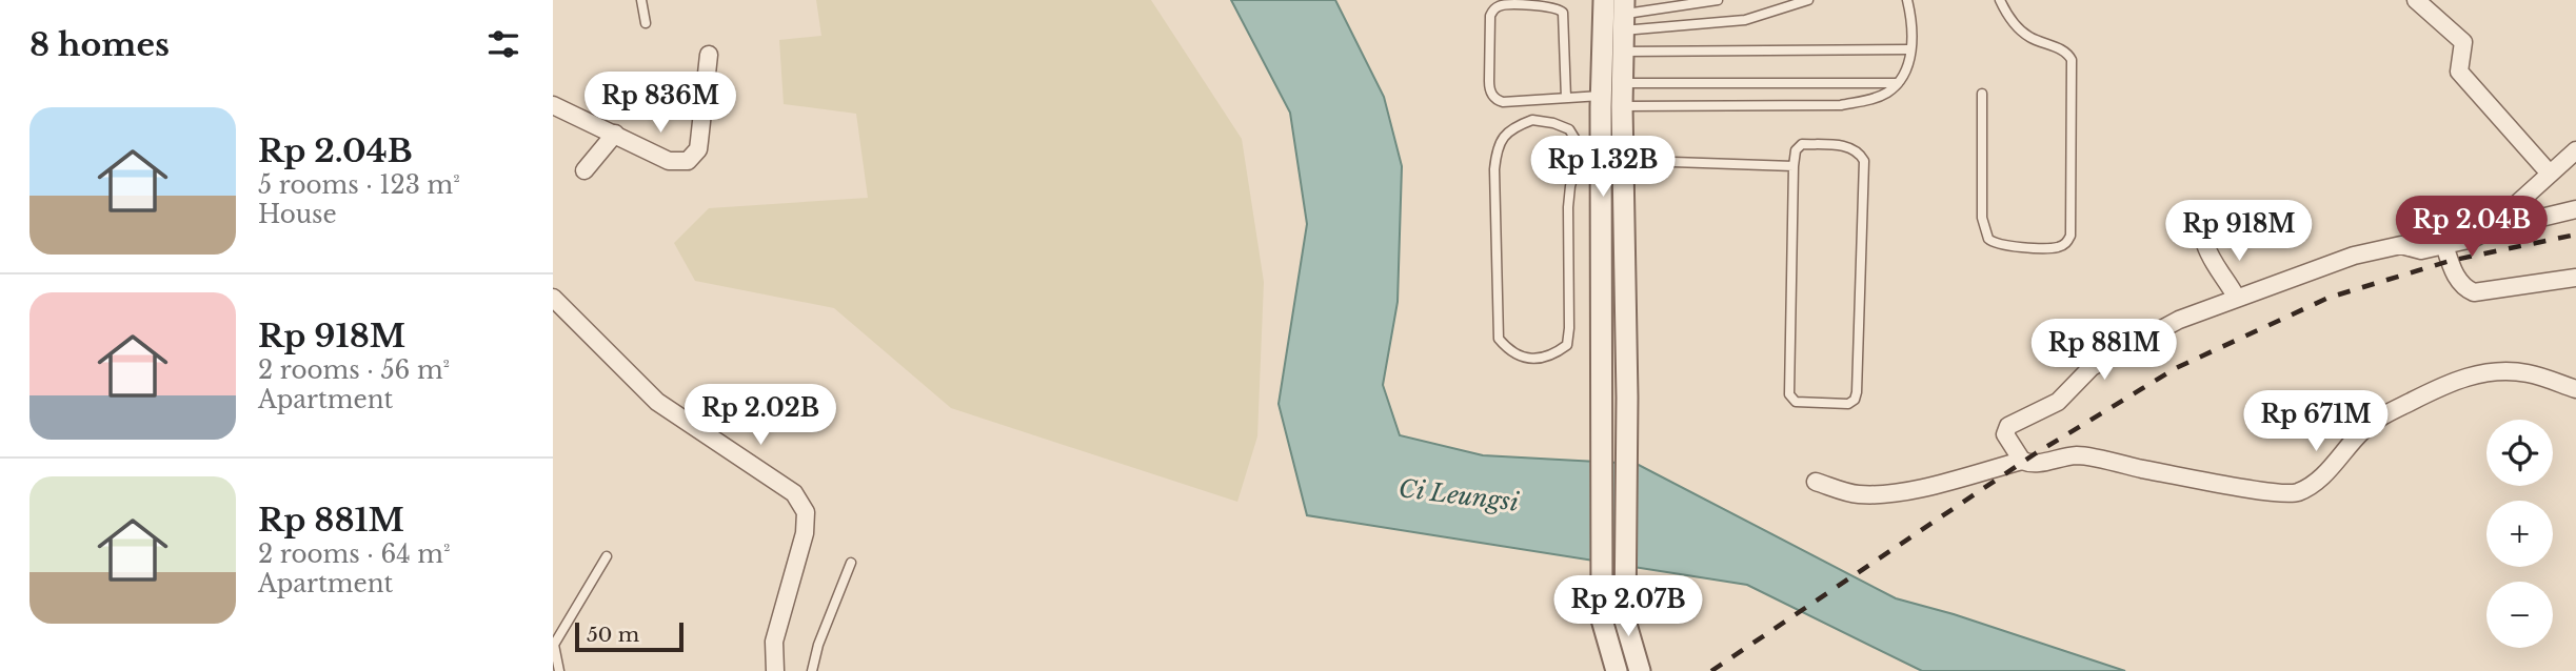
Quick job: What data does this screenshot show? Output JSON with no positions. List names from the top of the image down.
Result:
{
  "water": ["Ci Leungsi"],
  "scale_bar": "50 m",
  "page": {
    "heading": "8 homes",
    "price": [
      "Rp 836M",
      "Rp 1.32B",
      "Rp 2.04B",
      "Rp 918M",
      "Rp 881M",
      "Rp 2.02B",
      "Rp 671M",
      "Rp 2.07B"
    ],
    "list": [
      {
        "name": "Rp 2.04B",
        "note": "5 rooms · 123 m² · House"
      },
      {
        "name": "Rp 918M",
        "note": "2 rooms · 56 m² · Apartment"
      },
      {
        "name": "Rp 881M",
        "note": "2 rooms · 64 m² · Apartment"
      }
    ],
    "map_buttons": ["+", "−"],
    "scale": "50 m"
  }
}
